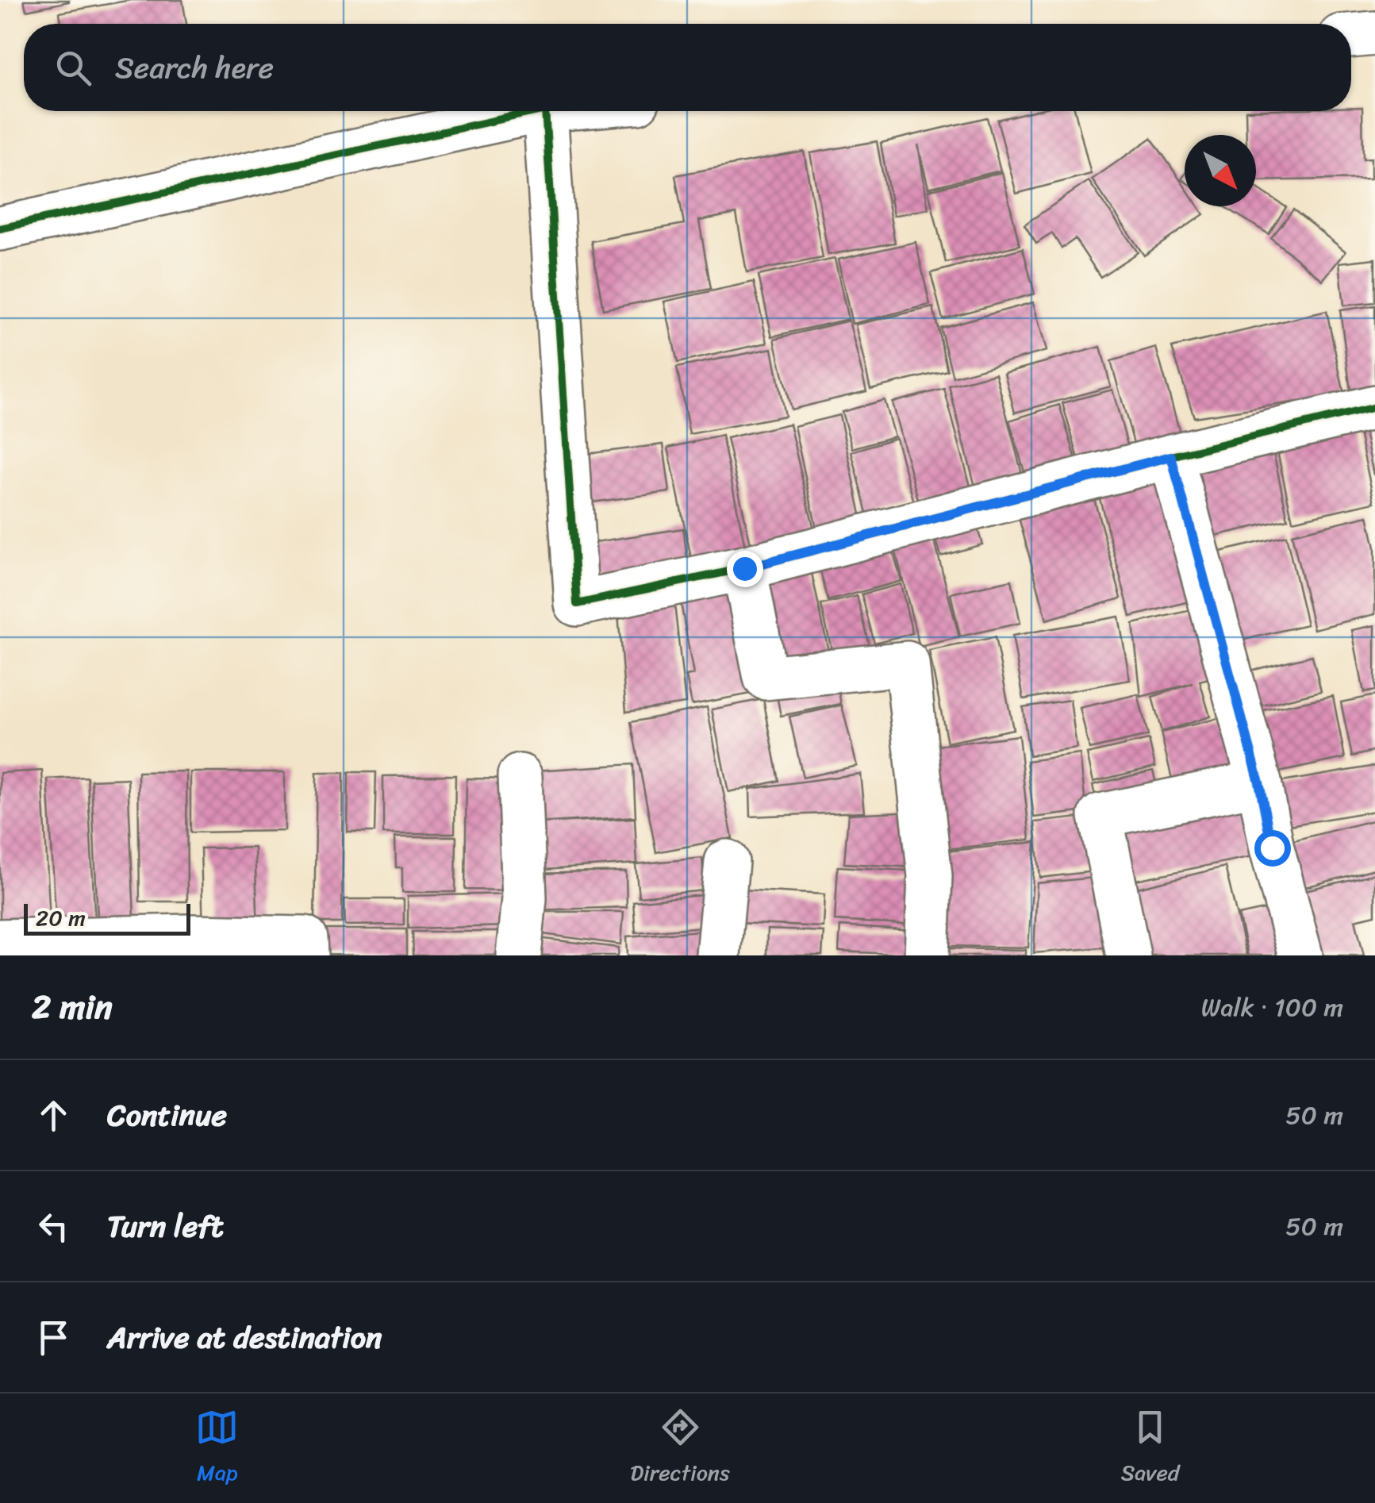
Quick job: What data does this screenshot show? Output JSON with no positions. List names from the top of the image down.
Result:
{
  "scale_bar": "20 m",
  "north": "bottom right",
  "page": {
    "search": "Search here",
    "scale": "20 m",
    "heading": ["2 min", "Walk · 100 m"],
    "list": [
      ["Continue", "50 m"],
      ["Turn left", "50 m"],
      "Arrive at destination"
    ],
    "nav": ["Map", "Directions", "Saved"]
  }
}
